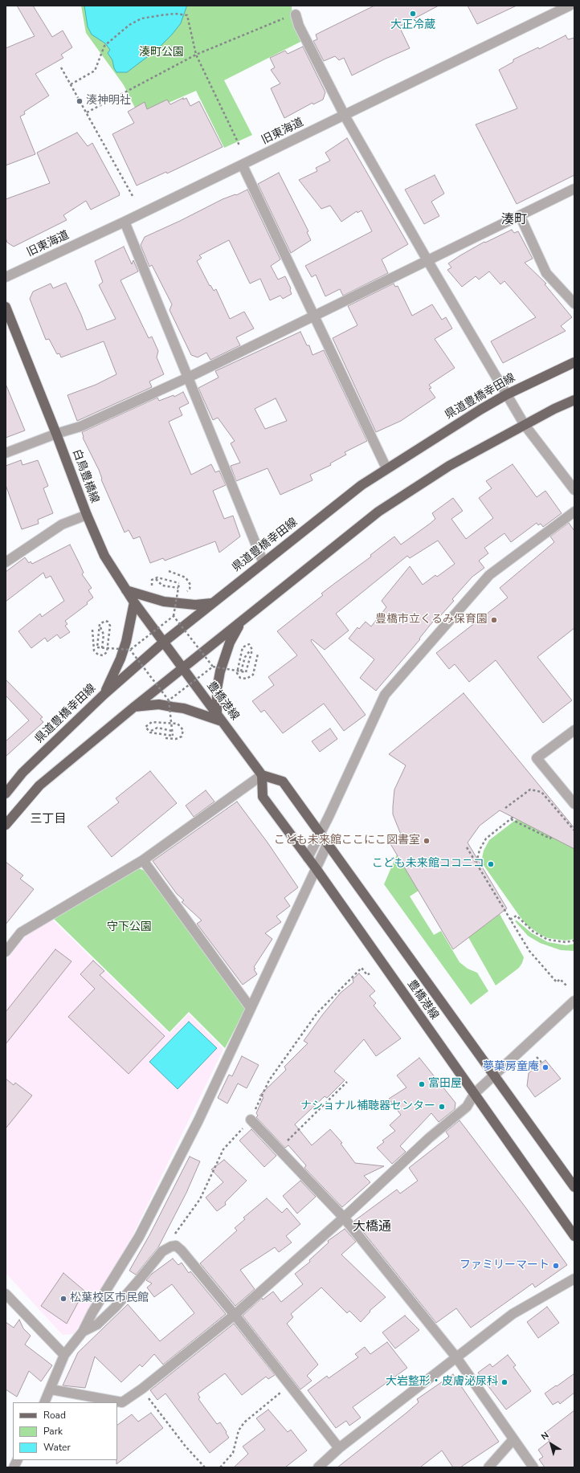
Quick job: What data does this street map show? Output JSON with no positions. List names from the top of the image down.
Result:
{
  "streets": {
    "main road": ["県道豊橋幸田線", "白鳥豊橋線", "豊橋港線"],
    "street": ["旧東海道"]
  },
  "crossings": [
    ["県道豊橋幸田線", "白鳥豊橋線"],
    ["県道豊橋幸田線", "豊橋港線"],
    ["白鳥豊橋線", "豊橋港線"]
  ],
  "districts": ["湊町", "三丁目", "大橋通"],
  "parks": ["湊町公園", "守下公園"],
  "places": [
    "大正冷蔵",
    "湊神明社",
    "豊橋市立くるみ保育園",
    "こども未来館ここにこ図書室",
    "こども未来館ココニコ",
    "夢菓房童庵",
    "富田屋",
    "ナショナル補聴器センター",
    "ファミリーマート",
    "松葉校区市民館",
    "大岩整形・皮膚泌尿科"
  ],
  "legend": ["Road", "Park", "Water"],
  "north": "top left"
}
